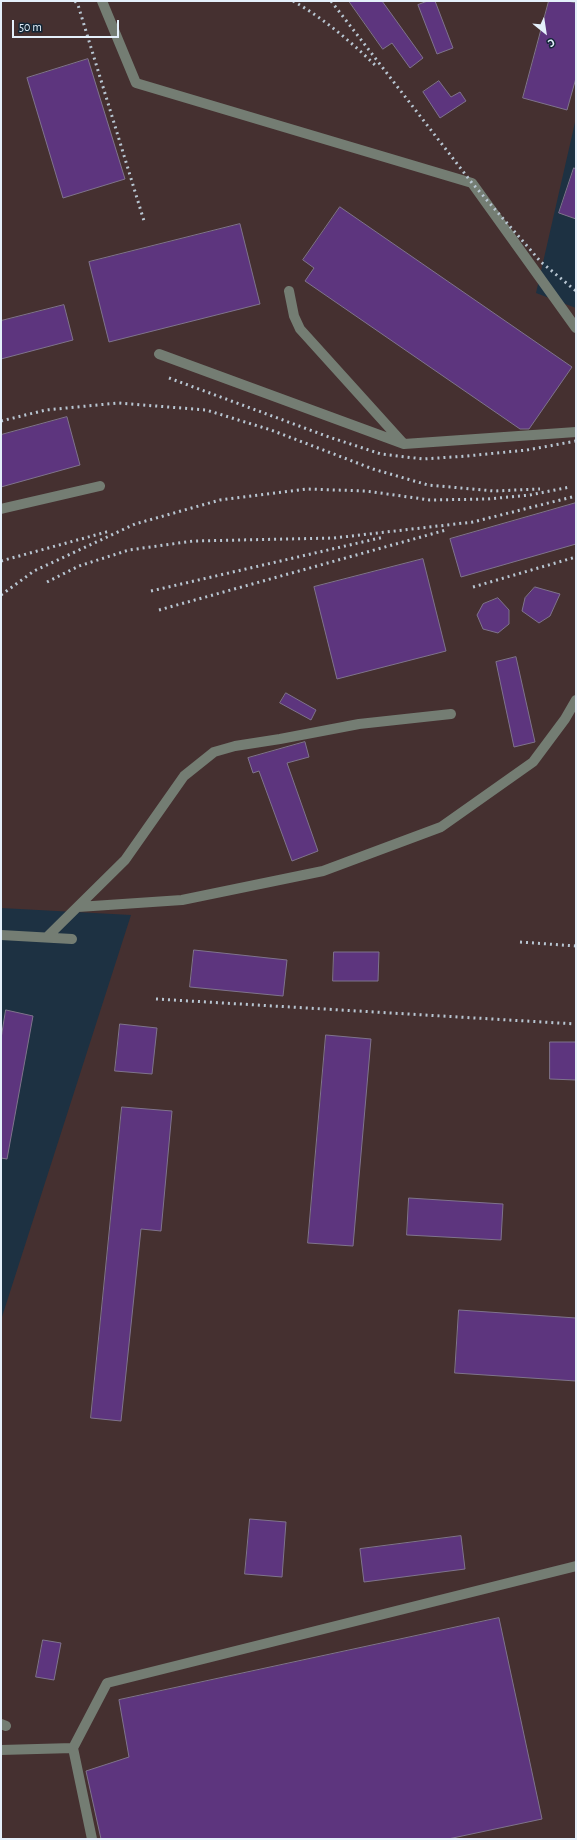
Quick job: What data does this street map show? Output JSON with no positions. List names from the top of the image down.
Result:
{
  "scale_bar": "50 m",
  "north": "bottom right"
}
